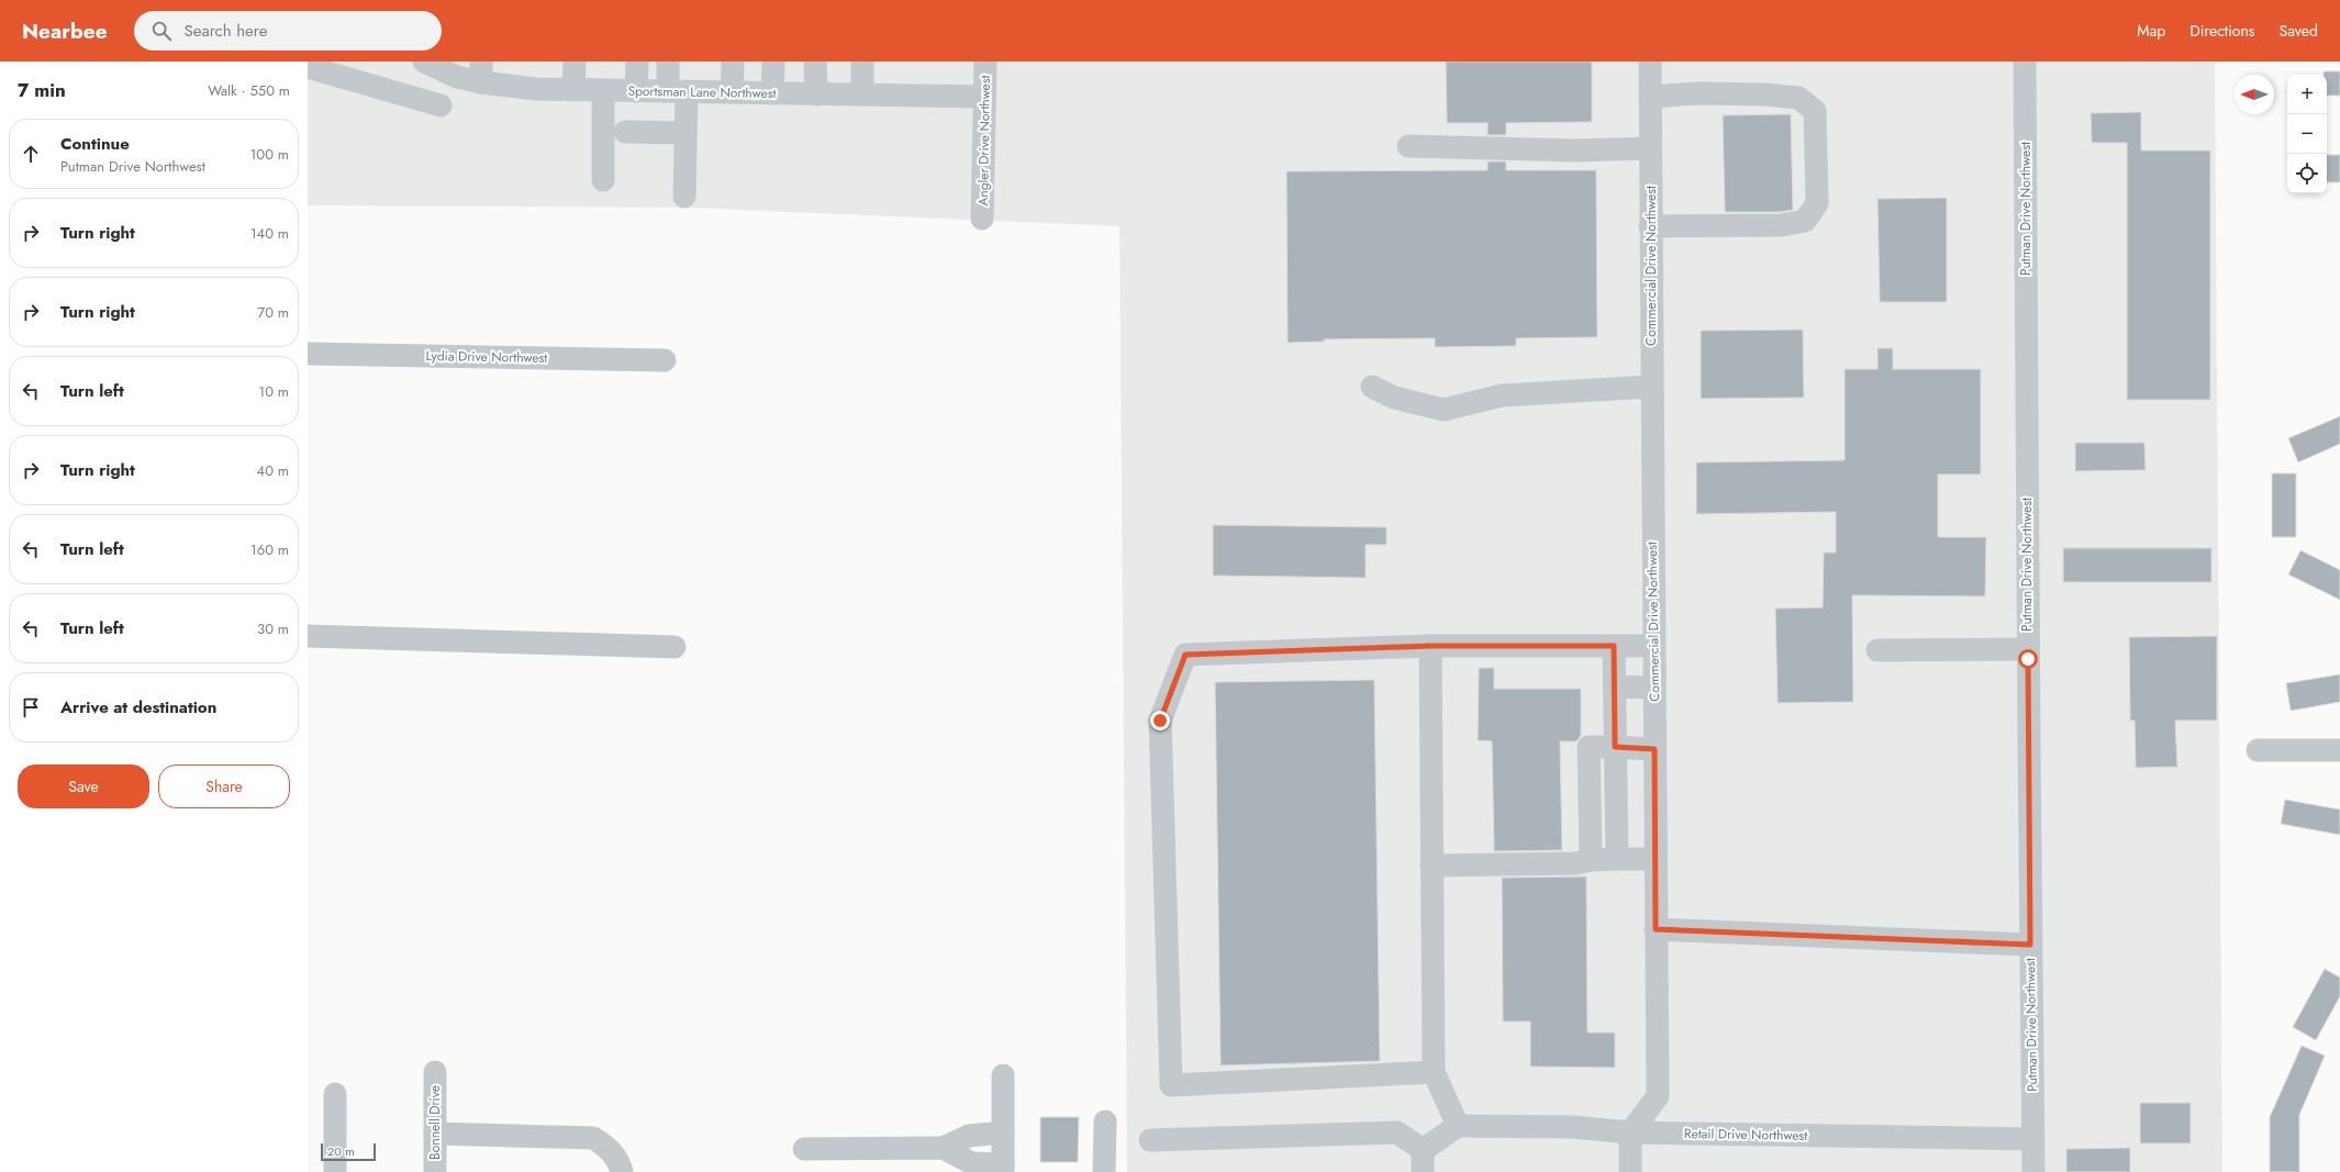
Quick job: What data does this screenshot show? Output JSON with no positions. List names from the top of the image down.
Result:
{
  "streets": {
    "street": [
      "Sportsman Lane Northwest",
      "Angler Drive Northwest",
      "Putman Drive Northwest",
      "Commercial Drive Northwest",
      "Lydia Drive Northwest",
      "Bonnell Drive",
      "Retail Drive Northwest"
    ]
  },
  "crossings": [
    ["Sportsman Lane Northwest", "Angler Drive Northwest"],
    ["Putman Drive Northwest", "Retail Drive Northwest"],
    ["Commercial Drive Northwest", "Retail Drive Northwest"]
  ],
  "scale_bar": "20 m",
  "north": "left",
  "page": {
    "header": "Nearbee",
    "search": "Search here",
    "nav": ["Map", "Directions", "Saved"],
    "heading": ["7 min", "Walk · 550 m"],
    "map_buttons": ["+", "−"],
    "list": [
      ["Continue", "Putman Drive Northwest", "100 m"],
      ["Turn right", "140 m"],
      ["Turn right", "70 m"],
      ["Turn left", "10 m"],
      ["Turn right", "40 m"],
      ["Turn left", "160 m"],
      ["Turn left", "30 m"],
      "Arrive at destination"
    ],
    "buttons": ["Save", "Share"],
    "scale": "20 m"
  }
}
